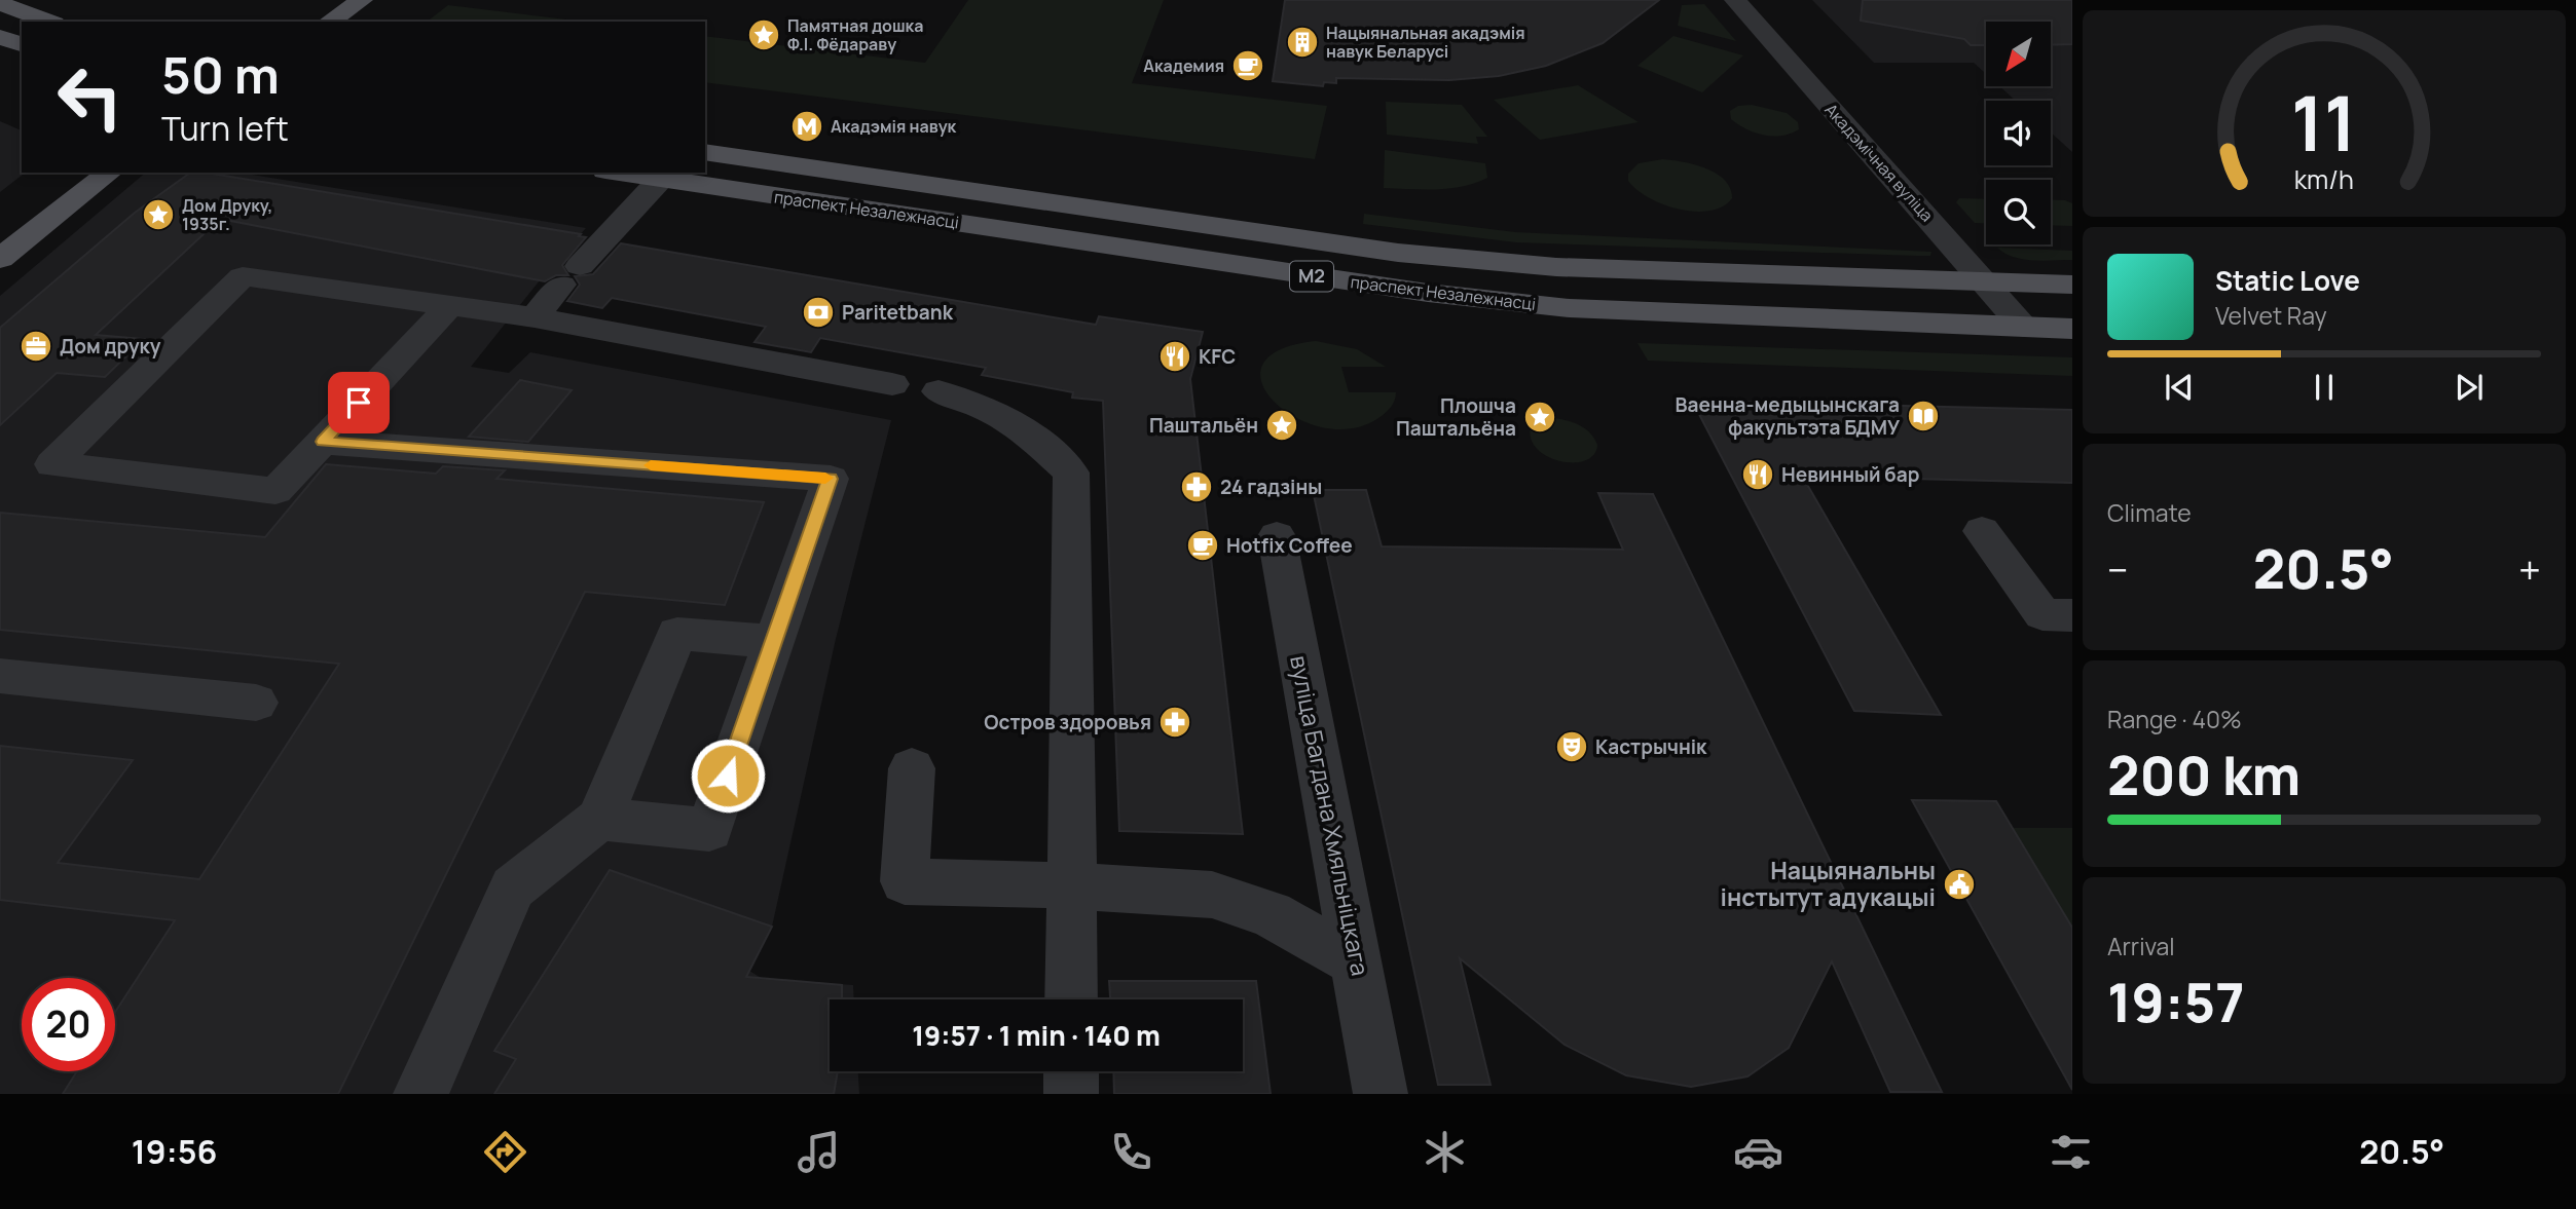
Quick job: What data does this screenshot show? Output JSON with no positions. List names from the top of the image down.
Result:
{
  "streets": {
    "main road": ["праспект Незалежнасці", "М2"],
    "street": ["Акадэмічная вуліца", "вуліца Багдана Хмяльніцкага"]
  },
  "crossings": [
    ["Акадэмічная вуліца", "праспект Незалежнасці"]
  ],
  "places": {
    "place": [
      "Памятная дошка Ф.І. Фёдараву",
      "Дом Друку, 1935г.",
      "Плошча Паштальёна",
      "Паштальён"
    ],
    "building": ["Нацыянальная акадэмія навук Беларусі"],
    "cafe": ["Академия", "Hotfix Coffee"],
    "metro station": ["Акадэмія навук"],
    "bank": ["Paritetbank"],
    "office": ["Дом друку"],
    "restaurant": ["KFC", "Невинный бар"],
    "library": ["Ваенна-медыцынскага факультэта БДМУ"],
    "pharmacy": ["24 гадзіны", "Остров здоровья"],
    "theatre": ["Кастрычнік"],
    "public building": ["Нацыянальны інстытут адукацыі"]
  },
  "north": "bottom left",
  "page": {
    "turn": ["50 m", "Turn left"],
    "song": ["Static Love", "Velvet Ray"],
    "tile": [
      "Climate",
      ["Range · 40%", "200 km"],
      ["Arrival", "19:57"]
    ],
    "heat": ["−", "20.5°", "+"],
    "limit": "20",
    "trip": "19:57 · 1 min · 140 m",
    "tabs": ["19:56", "20.5°"],
    "gauge": ["11", "km/h"]
  }
}
